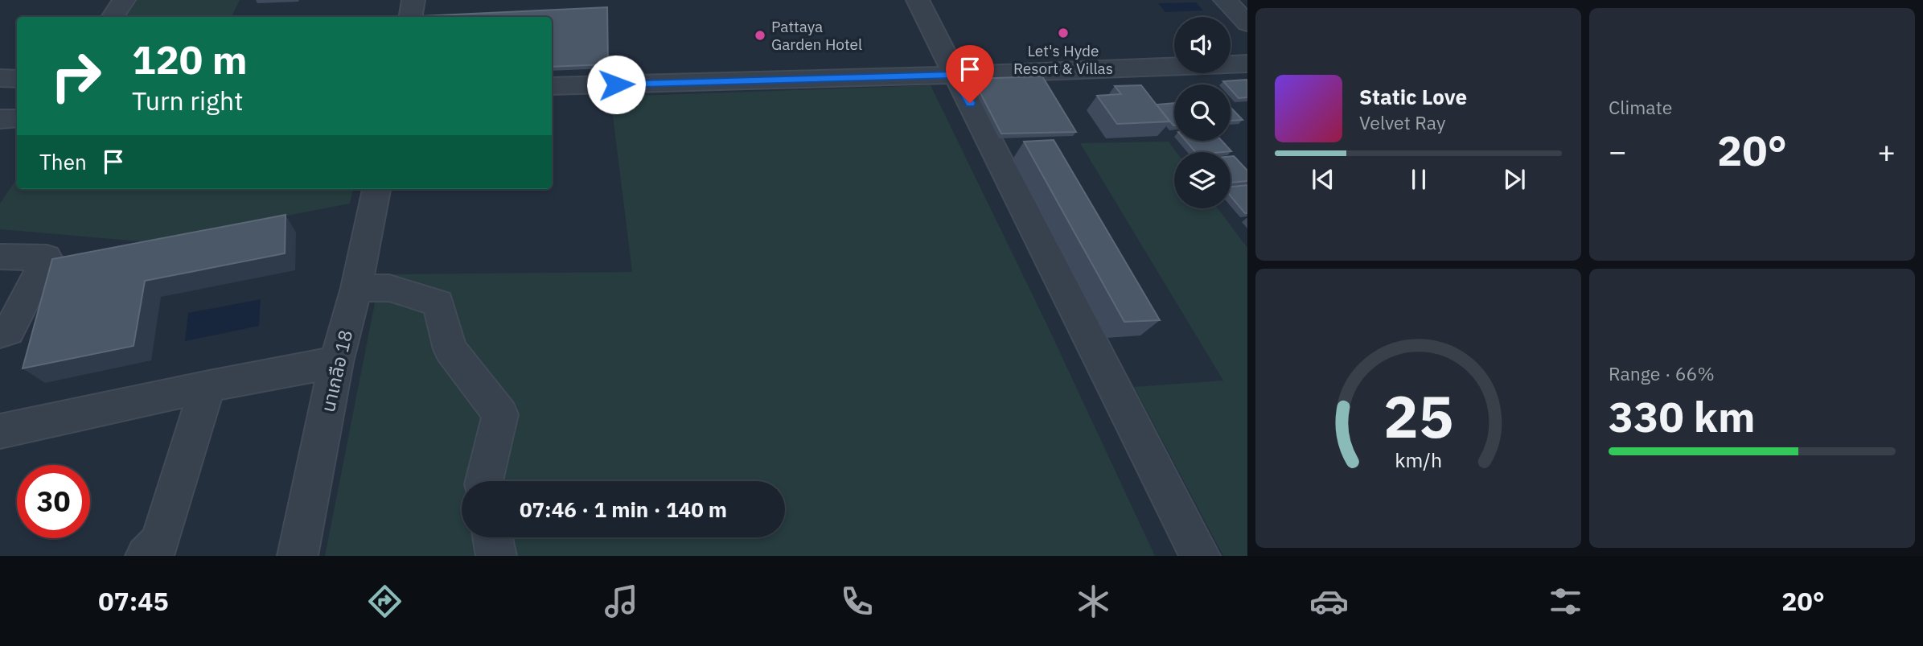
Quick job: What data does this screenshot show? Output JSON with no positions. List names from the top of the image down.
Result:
{
  "streets": {
    "street": ["นาเกลือ 18"]
  },
  "places": ["Let's Hyde Resort & Villas", "Pattaya Garden Hotel"],
  "page": {
    "tile": [
      "Climate",
      ["Range · 66%", "330 km"]
    ],
    "turn": ["120 m", "Turn right"],
    "song": ["Static Love", "Velvet Ray"],
    "heat": ["−", "20°", "+"],
    "then": "Then",
    "limit": "30",
    "trip": "07:46 · 1 min · 140 m",
    "tabs": ["07:45", "20°"],
    "gauge": ["25", "km/h"]
  }
}
